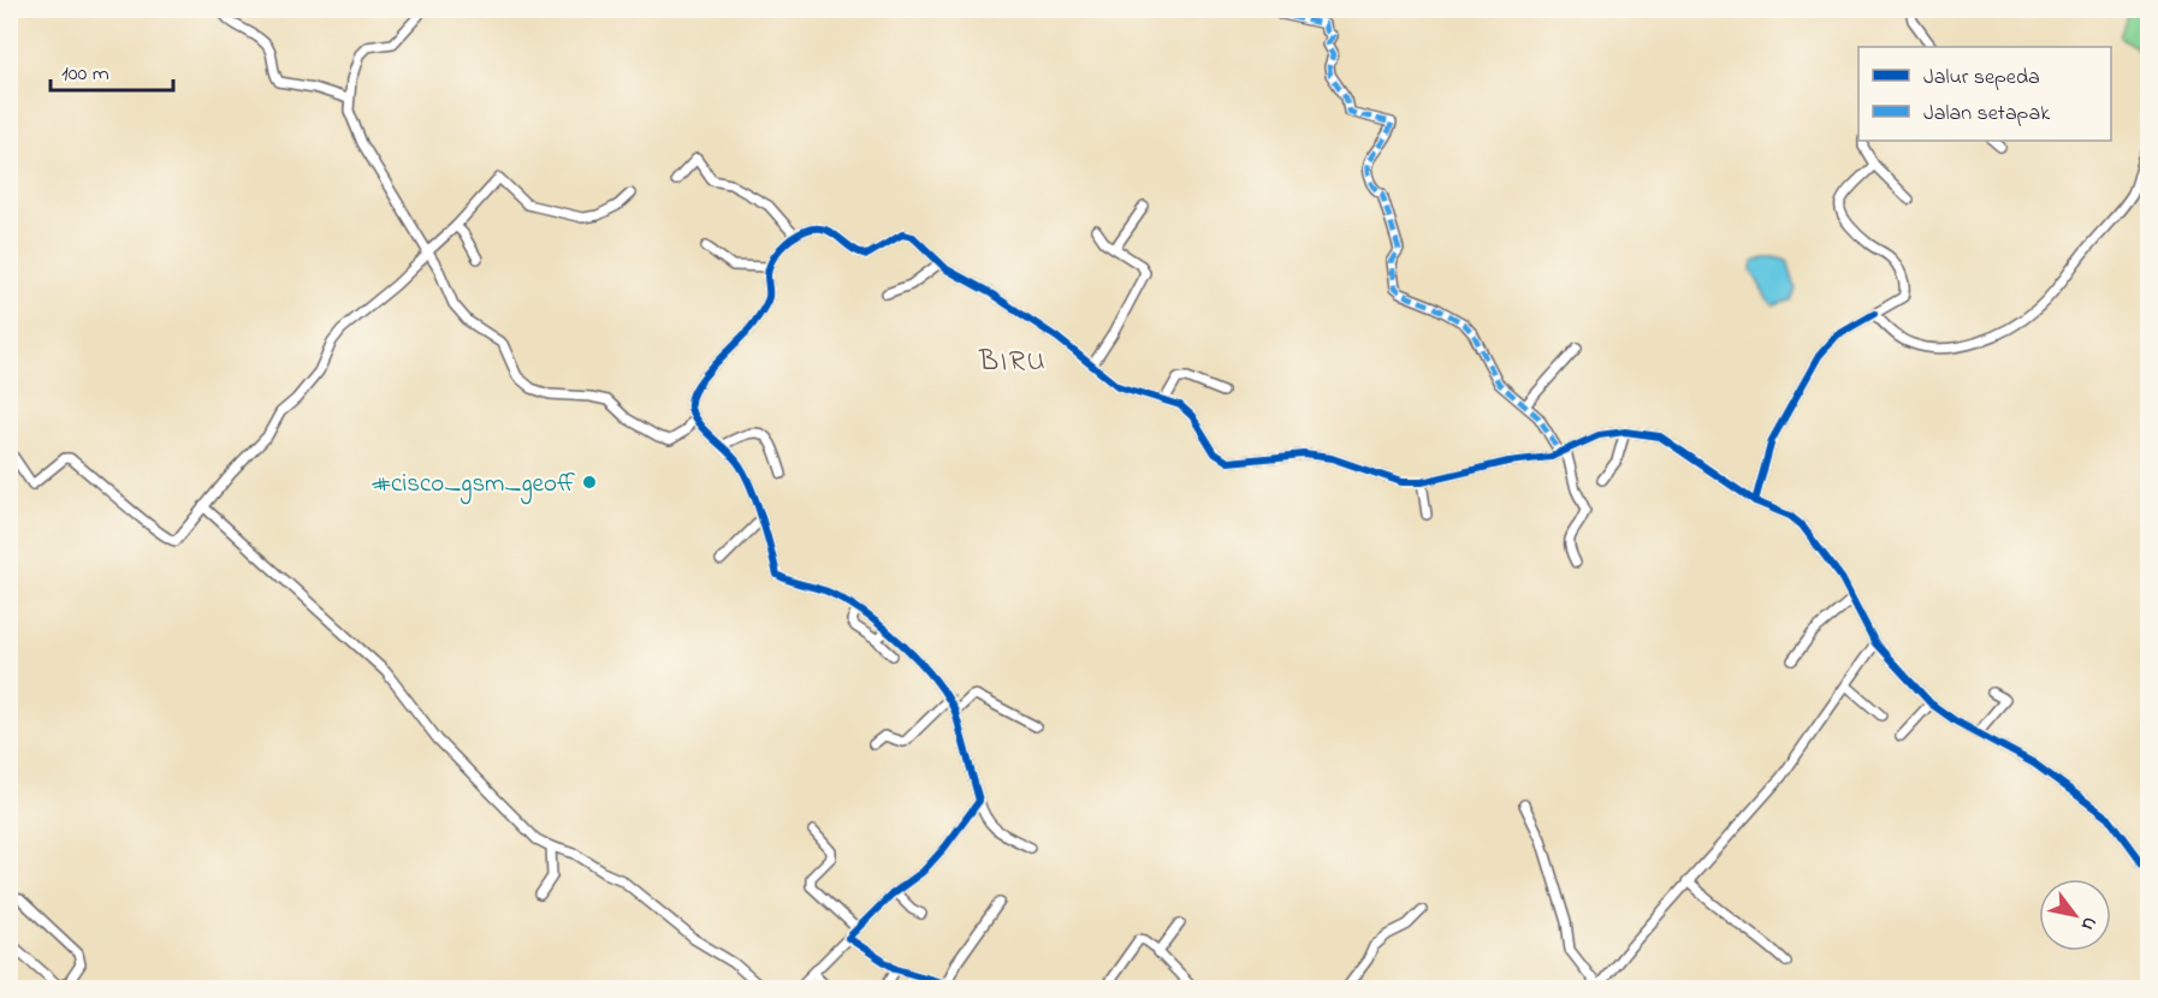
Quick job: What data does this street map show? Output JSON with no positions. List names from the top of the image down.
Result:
{
  "districts": ["BIRU"],
  "places": ["#cisco_gsm_geoff"],
  "legend": ["Jalur sepeda", "Jalan setapak"],
  "scale_bar": "100 m",
  "north": "bottom right"
}
